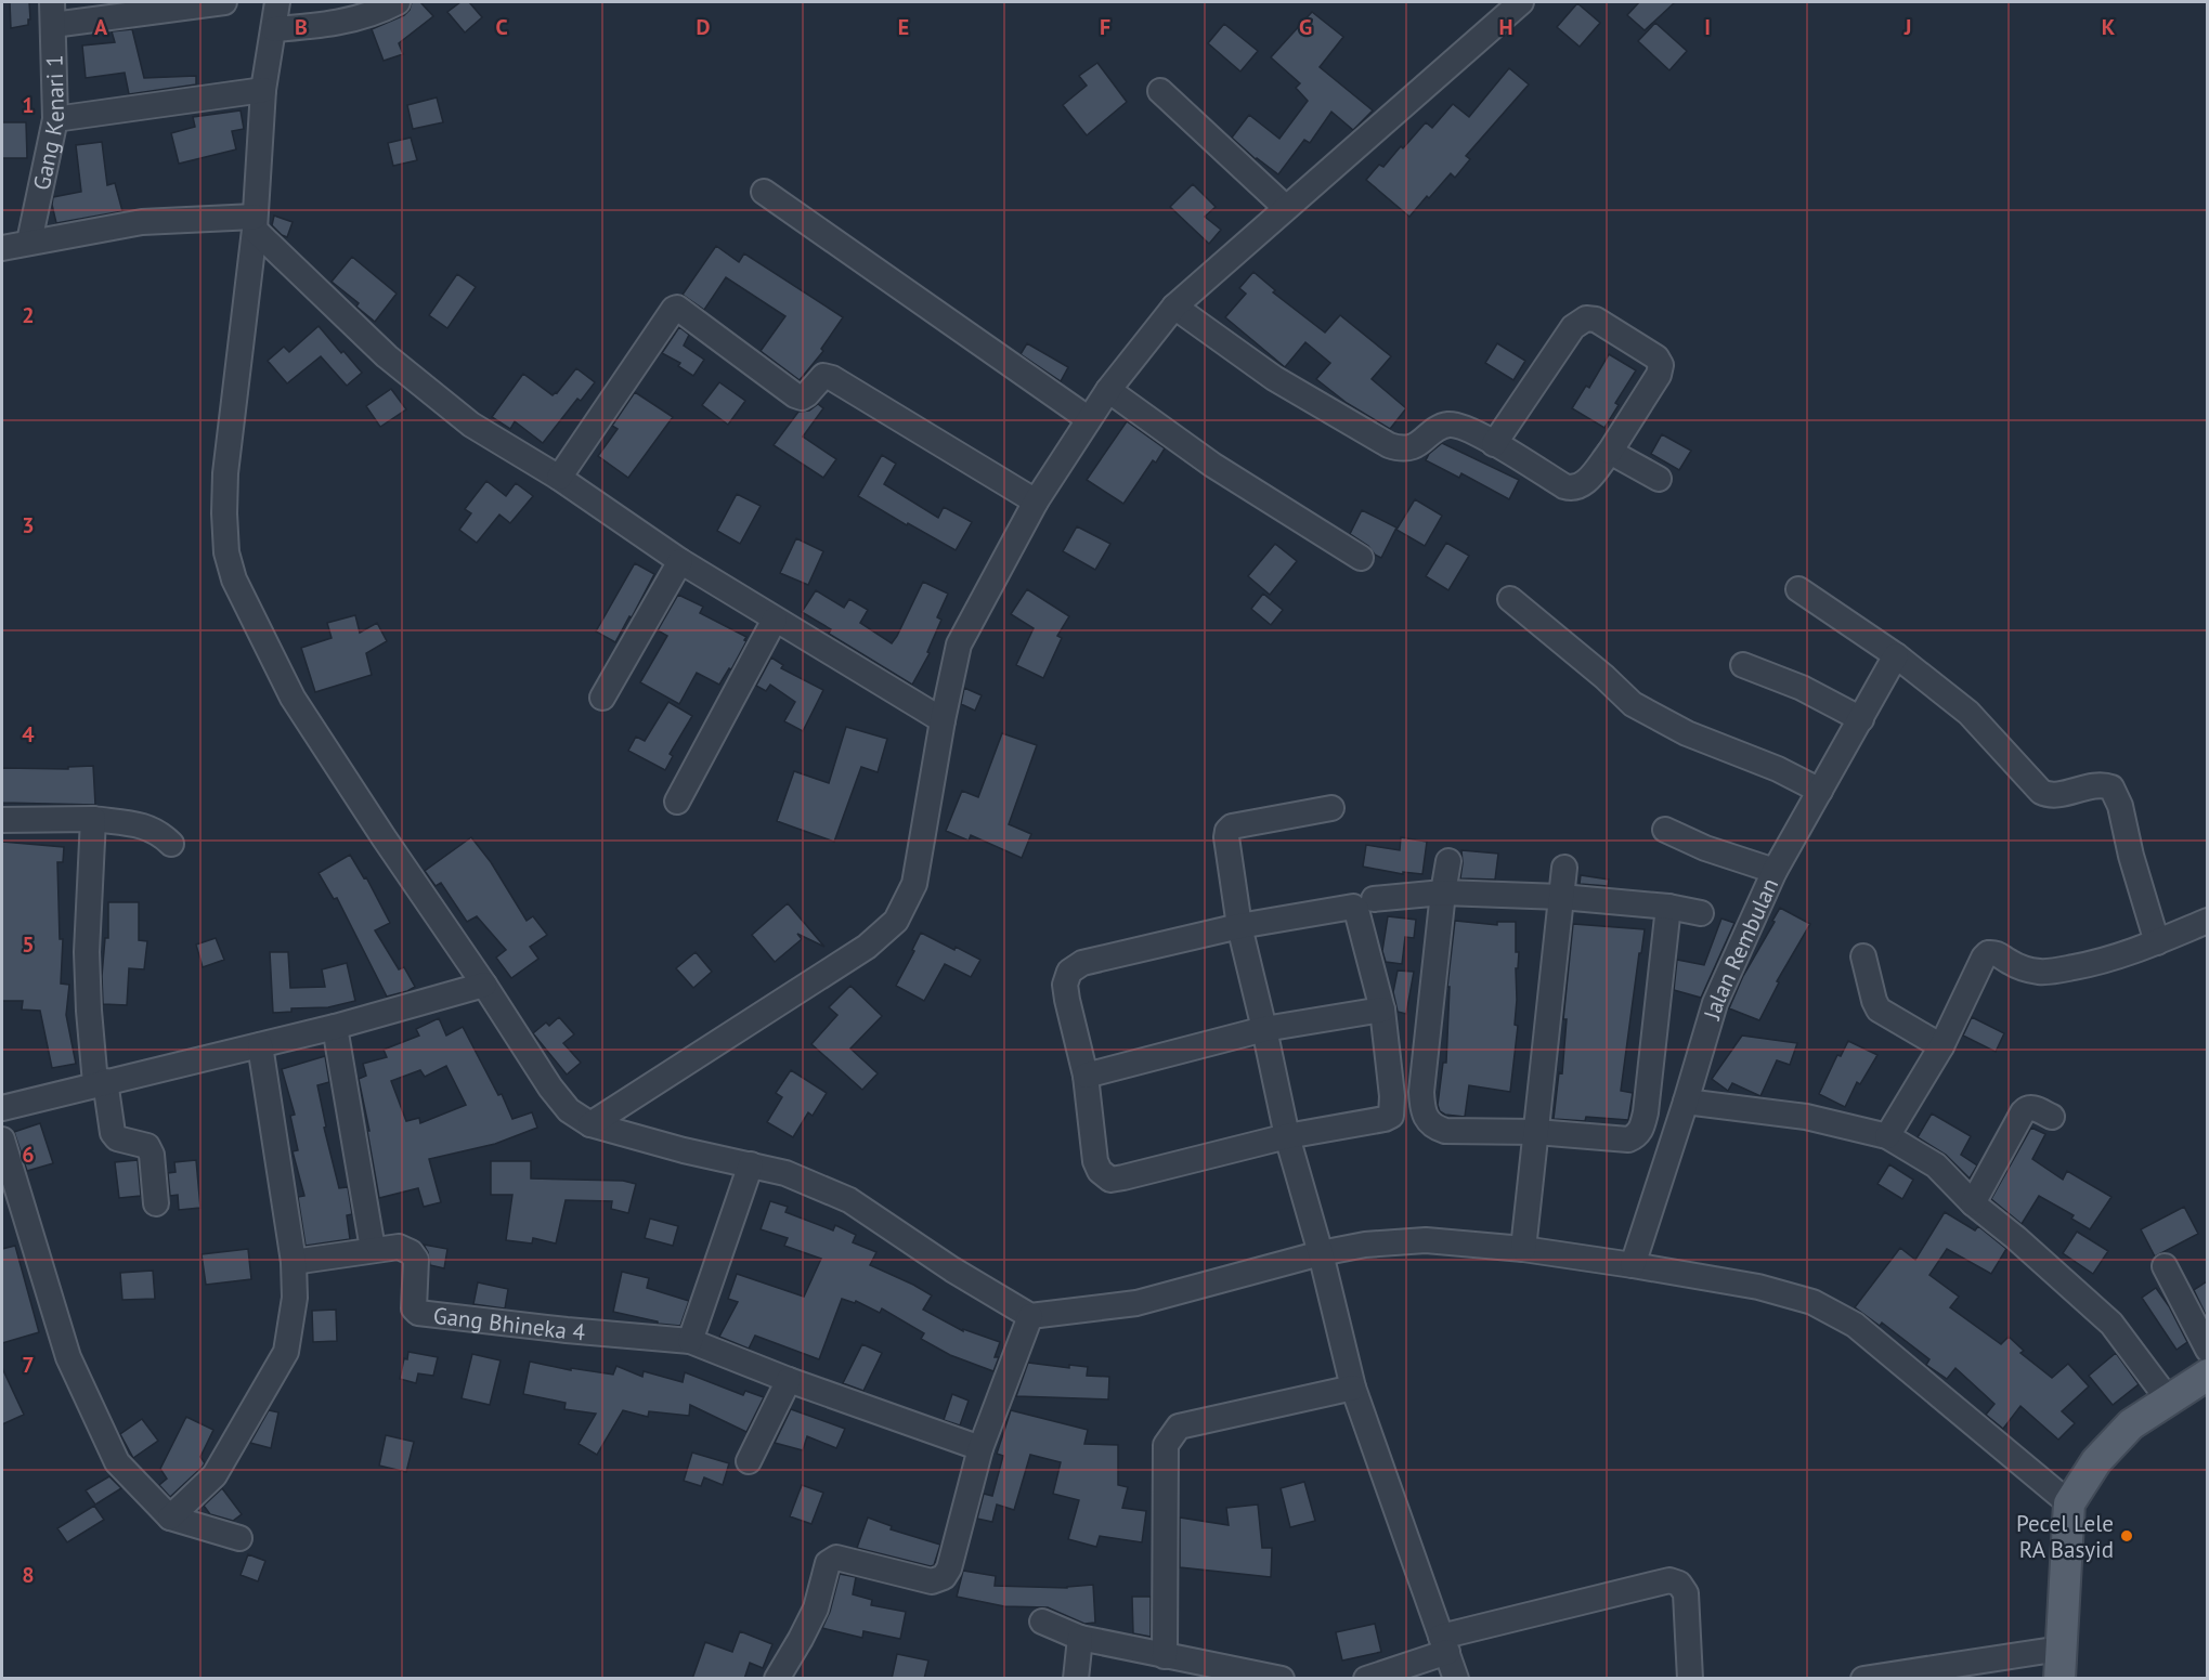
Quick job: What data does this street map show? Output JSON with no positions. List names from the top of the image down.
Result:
{
  "streets": {
    "street": ["Gang Kenari 1", "Jalan Rembulan", "Gang Bhineka 4"]
  },
  "places": ["Pecel Lele RA Basyid"],
  "grid": {
    "columns": [
      "A",
      "B",
      "C",
      "D",
      "E",
      "F",
      "G",
      "H",
      "I",
      "J",
      "K"
    ],
    "rows": [
      "1",
      "2",
      "3",
      "4",
      "5",
      "6",
      "7",
      "8"
    ]
  }
}
